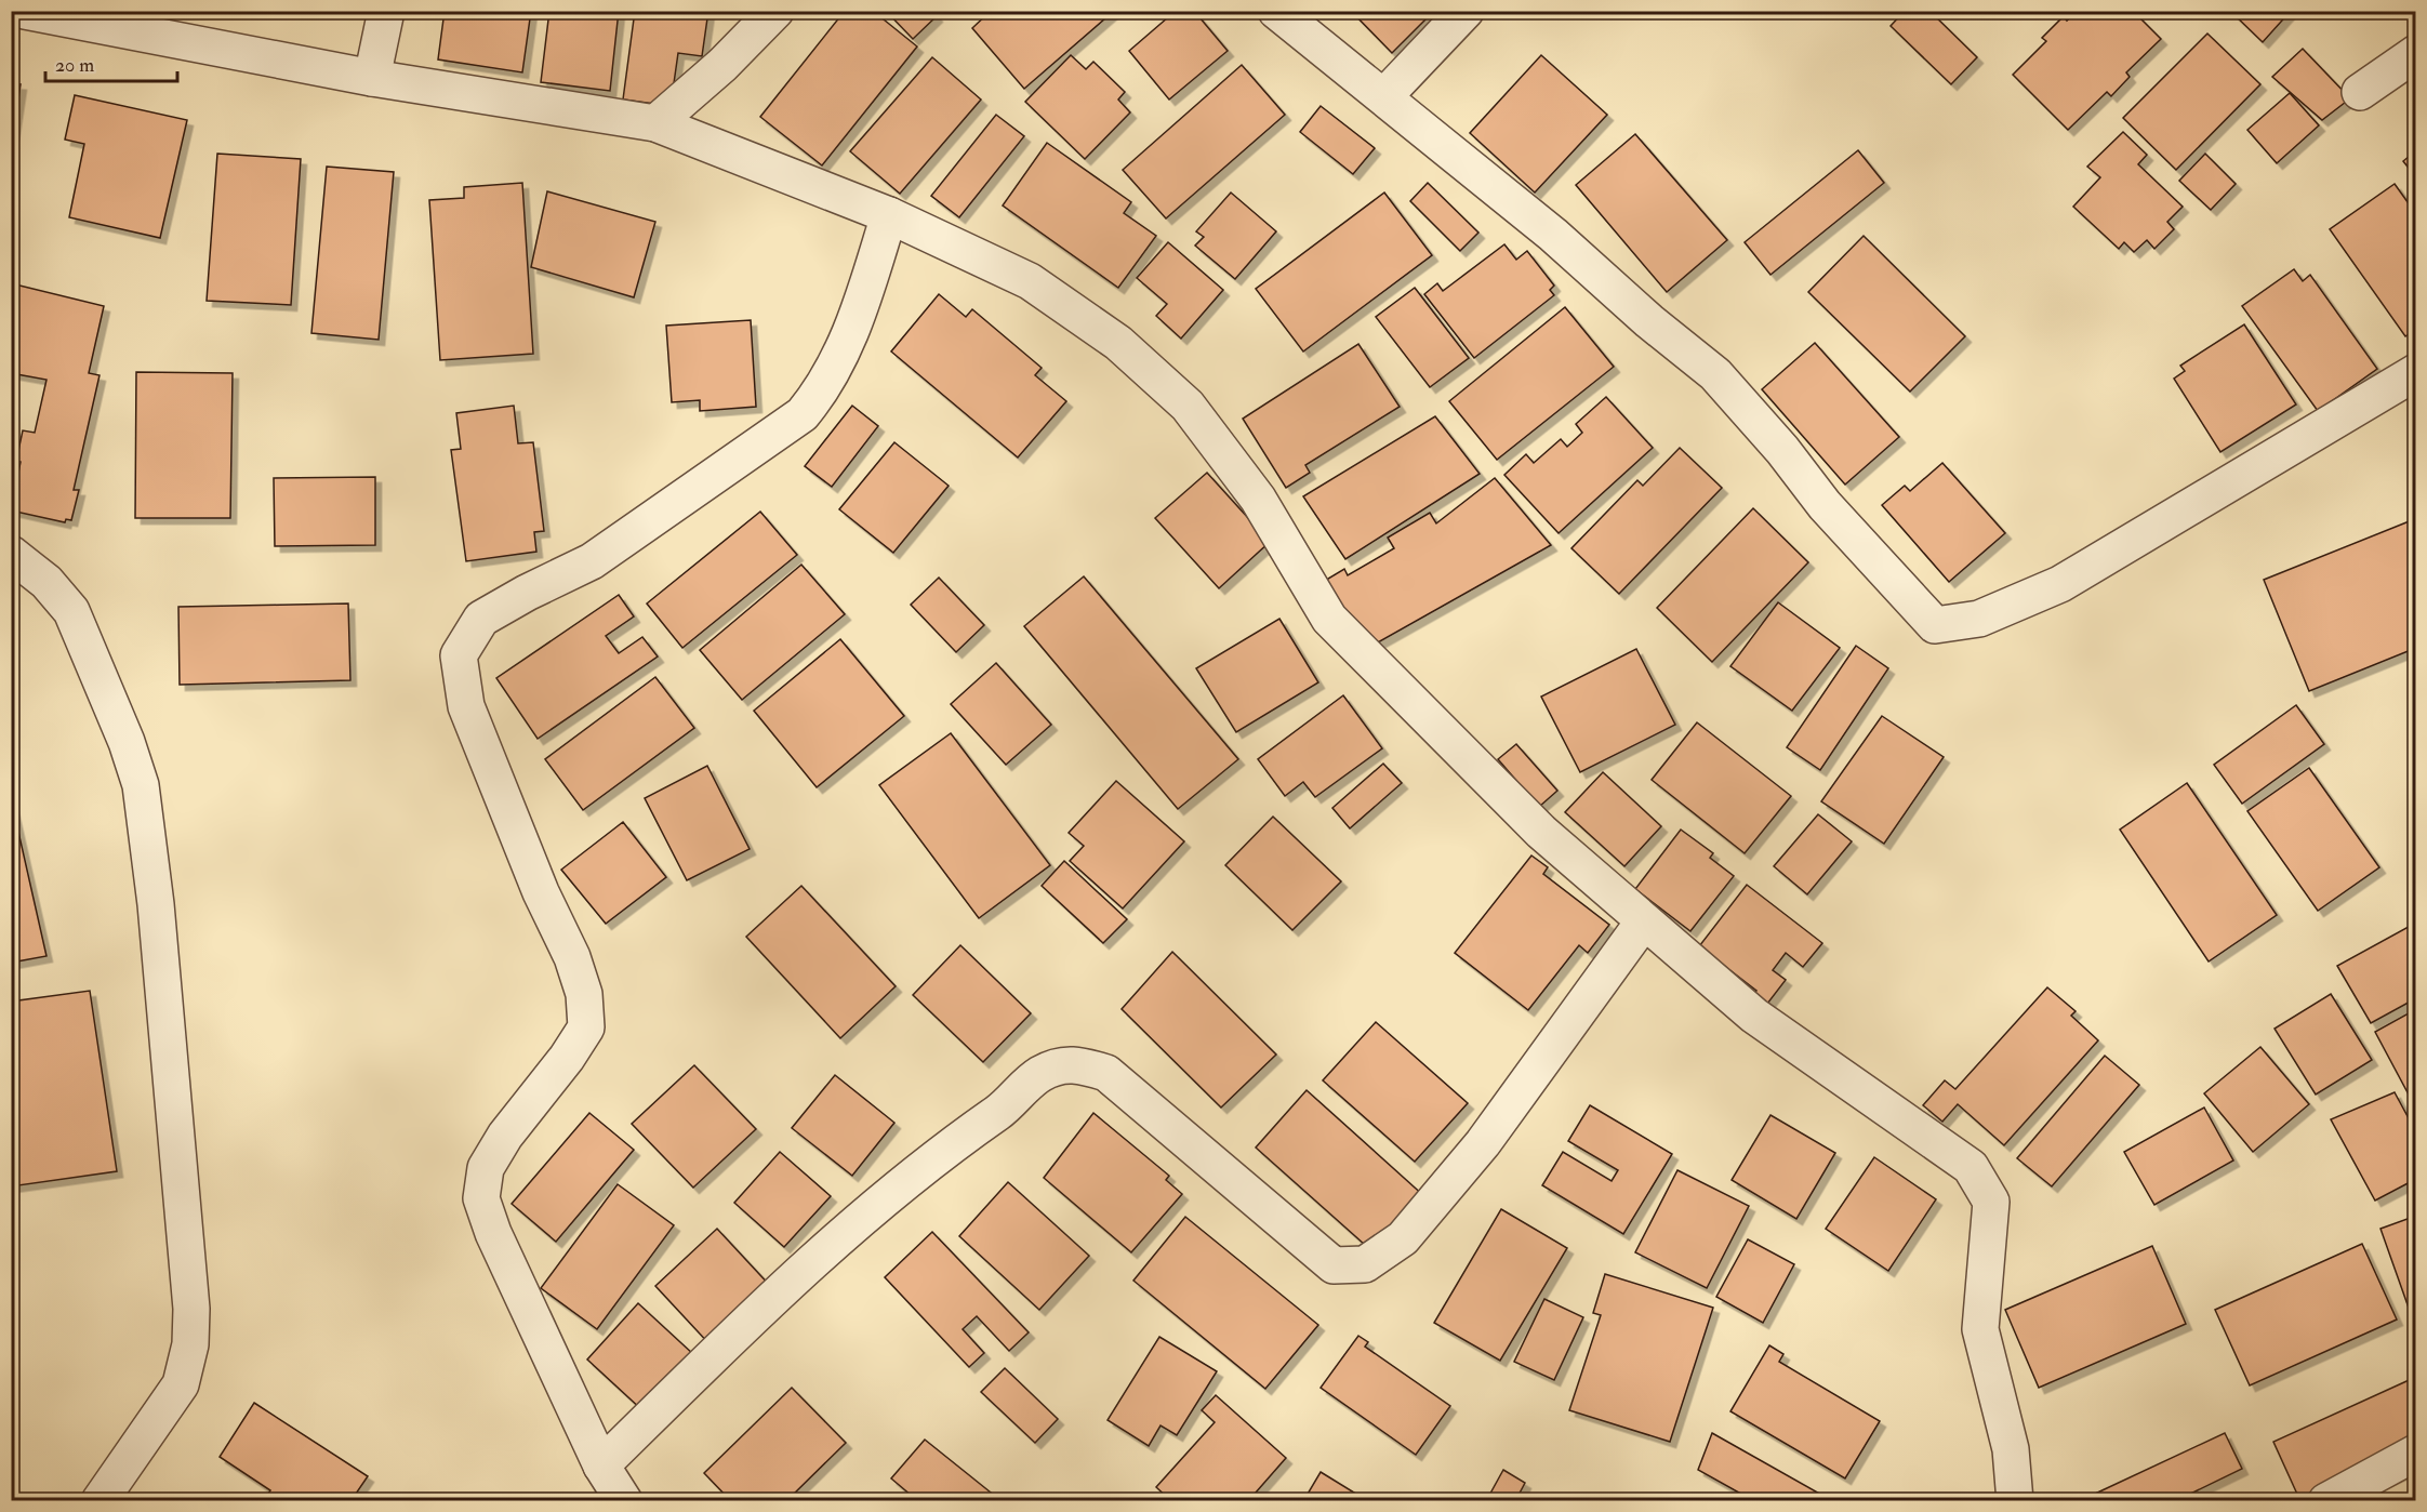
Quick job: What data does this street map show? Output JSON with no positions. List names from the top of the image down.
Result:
{
  "scale_bar": "20 m"
}
